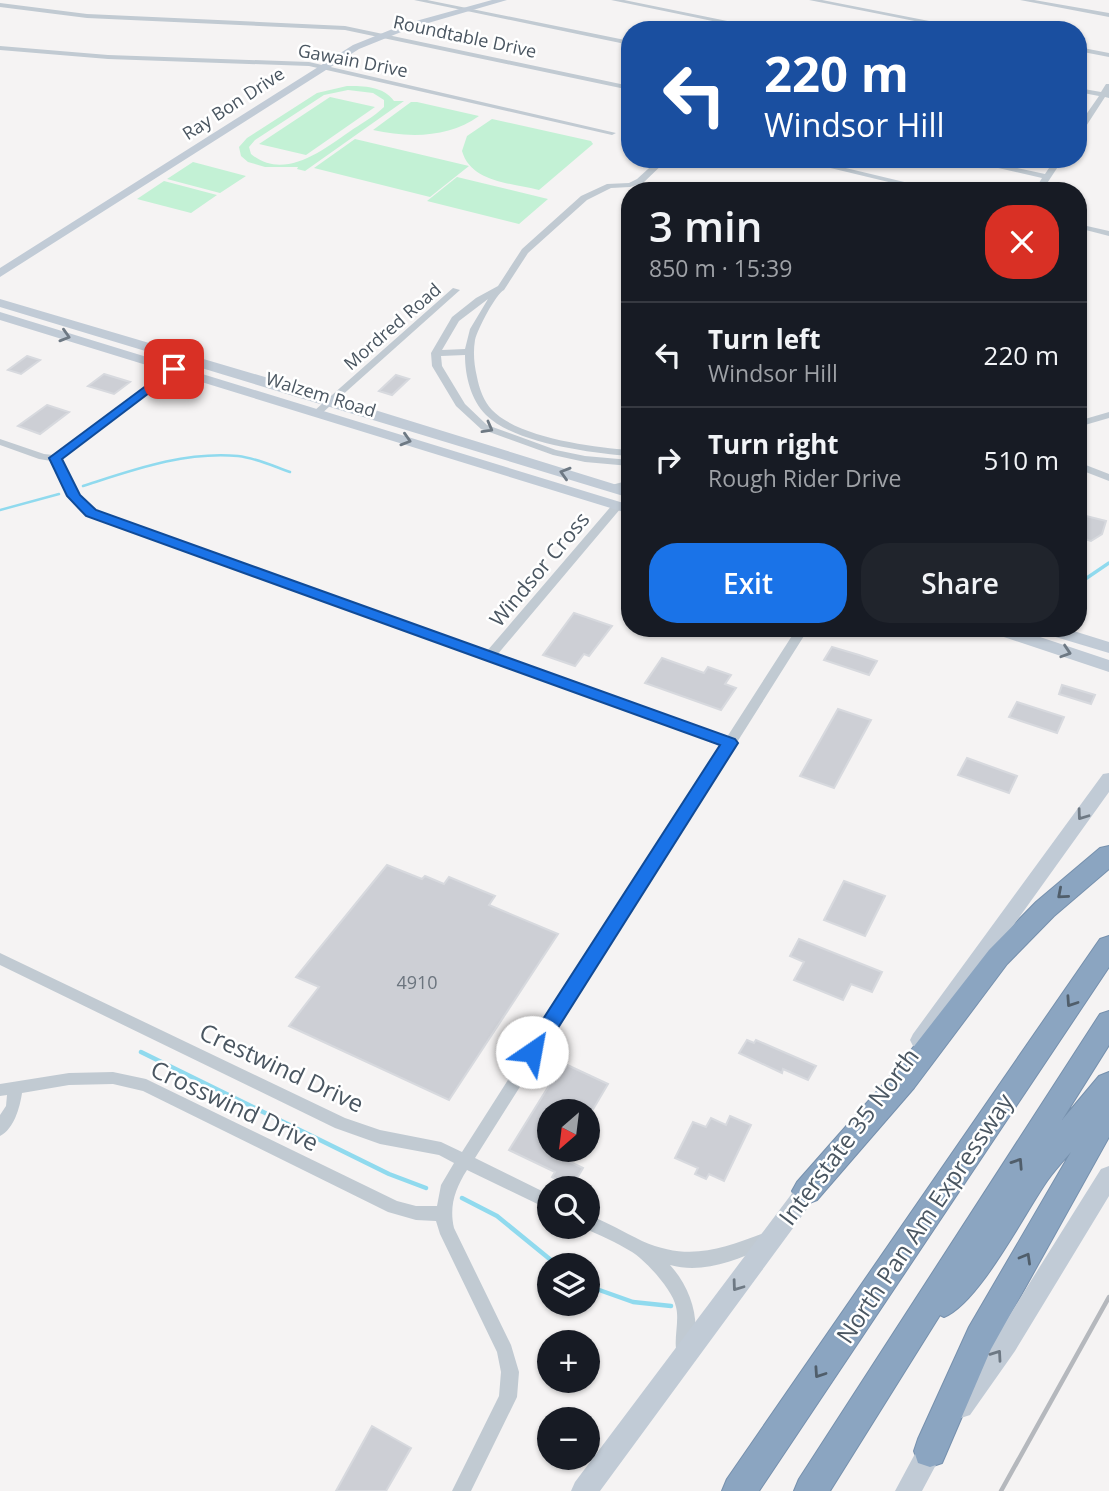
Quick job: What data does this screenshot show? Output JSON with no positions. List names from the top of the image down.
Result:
{
  "streets": {
    "highway": ["North Pan Am Expressway"],
    "main road": ["Ray Bon Drive", "Walzem Road", "Interstate 35 North"],
    "street": [
      "Roundtable Drive",
      "Gawain Drive",
      "Mordred Road",
      "Windsor Cross",
      "Crestwind Drive",
      "Crosswind Drive"
    ]
  },
  "crossings": [
    ["Roundtable Drive", "Ray Bon Drive"],
    ["Gawain Drive", "Ray Bon Drive"],
    ["Mordred Road", "Walzem Road"]
  ],
  "one_way": ["Interstate 35 North"],
  "house_numbers": ["4910"],
  "north": "bottom left",
  "page": {
    "turn": ["220 m", "Windsor Hill"],
    "heading": ["3 min", "850 m · 15:39"],
    "list": [
      {
        "name": "Turn left",
        "note": "Windsor Hill",
        "value": "220 m"
      },
      {
        "name": "Turn right",
        "note": "Rough Rider Drive",
        "value": "510 m"
      }
    ],
    "buttons": ["Exit", "Share"],
    "map_buttons": ["+", "−"]
  }
}
